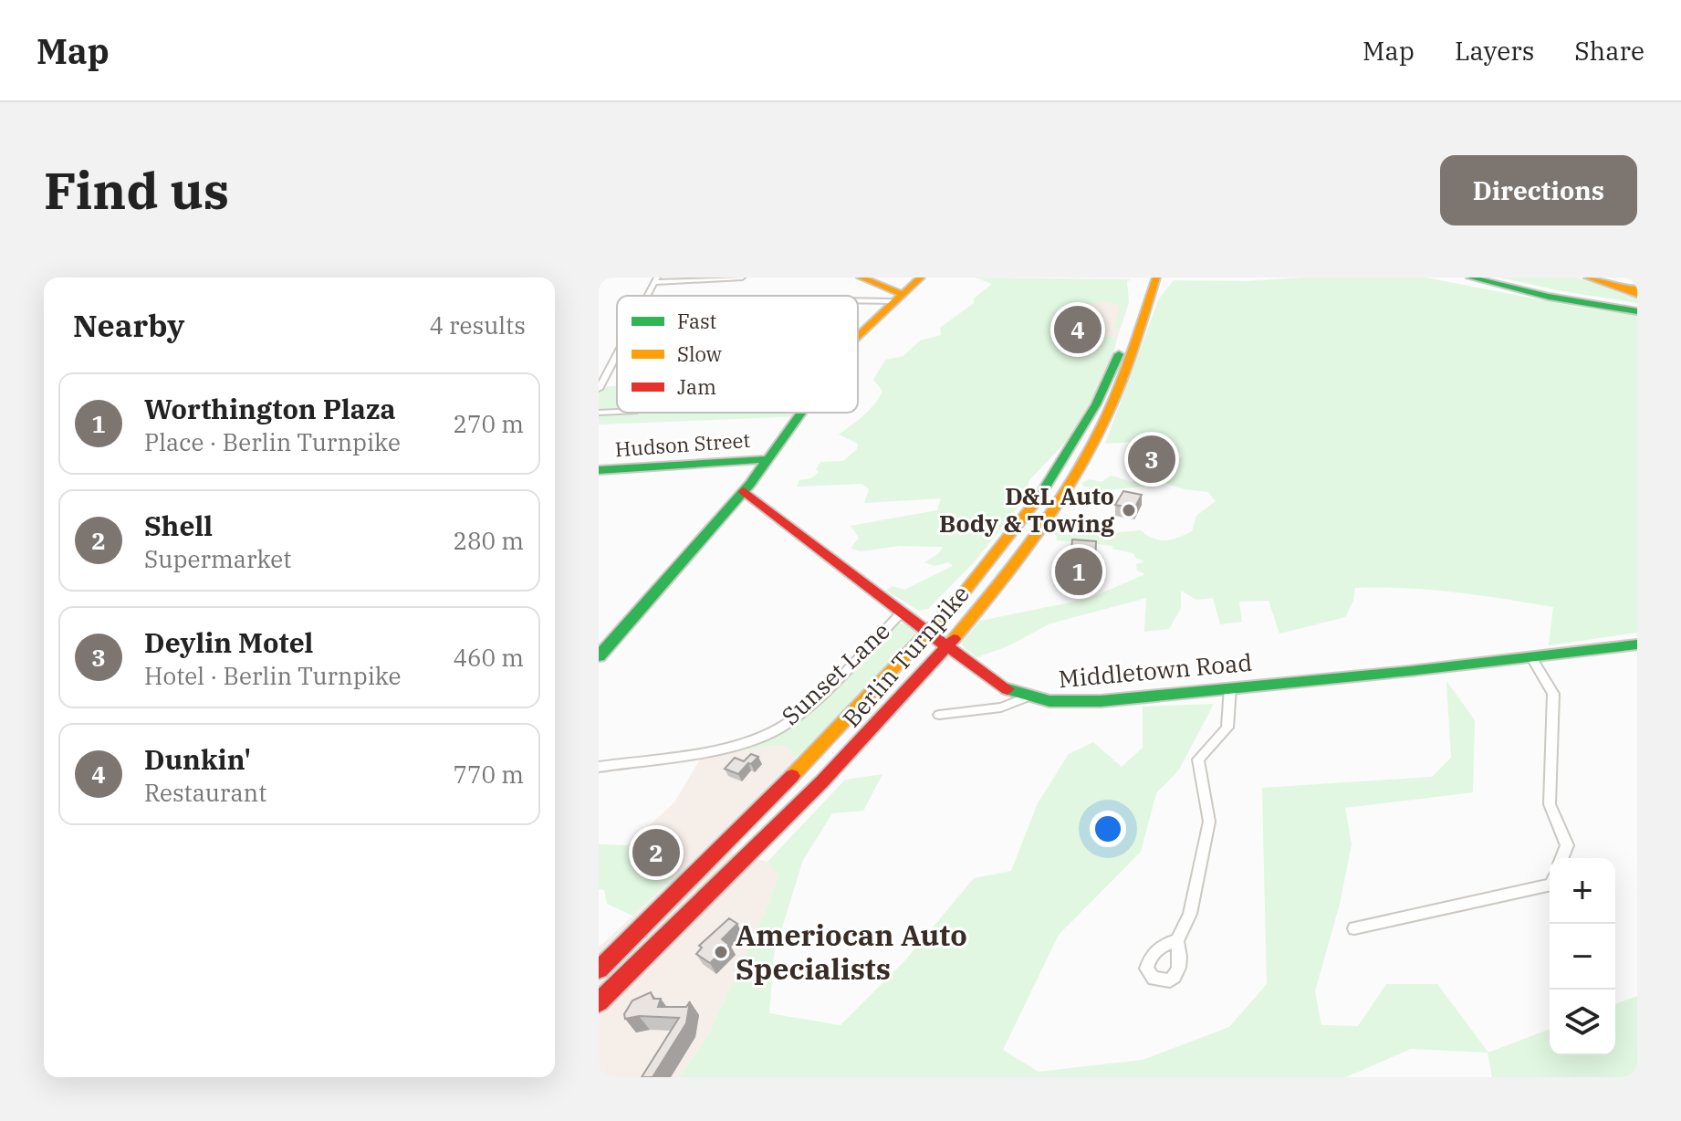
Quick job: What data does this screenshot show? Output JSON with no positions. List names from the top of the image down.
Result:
{
  "streets": {
    "main road": ["Hudson Street", "Berlin Turnpike", "Middletown Road"],
    "street": ["Sunset Lane"]
  },
  "crossings": [
    ["Berlin Turnpike", "Middletown Road"],
    ["Middletown Road", "Sunset Lane"]
  ],
  "places": ["D&L Auto Body & Towing", "Ameriocan Auto Specialists"],
  "legend": ["Fast", "Slow", "Jam"],
  "page": {
    "header": "Map",
    "nav": ["Map", "Layers", "Share"],
    "buttons": "Directions",
    "title": "Find us",
    "heading": ["Nearby", "4 results"],
    "pins": [
      "4",
      "3",
      "1",
      "2"
    ],
    "list": [
      {
        "mark": "1",
        "name": "Worthington Plaza",
        "note": "Place · Berlin Turnpike",
        "value": "270 m"
      },
      {
        "mark": "2",
        "name": "Shell",
        "note": "Supermarket",
        "value": "280 m"
      },
      {
        "mark": "3",
        "name": "Deylin Motel",
        "note": "Hotel · Berlin Turnpike",
        "value": "460 m"
      },
      {
        "mark": "4",
        "name": "Dunkin'",
        "note": "Restaurant",
        "value": "770 m"
      }
    ],
    "map_buttons": ["+", "−"]
  }
}
